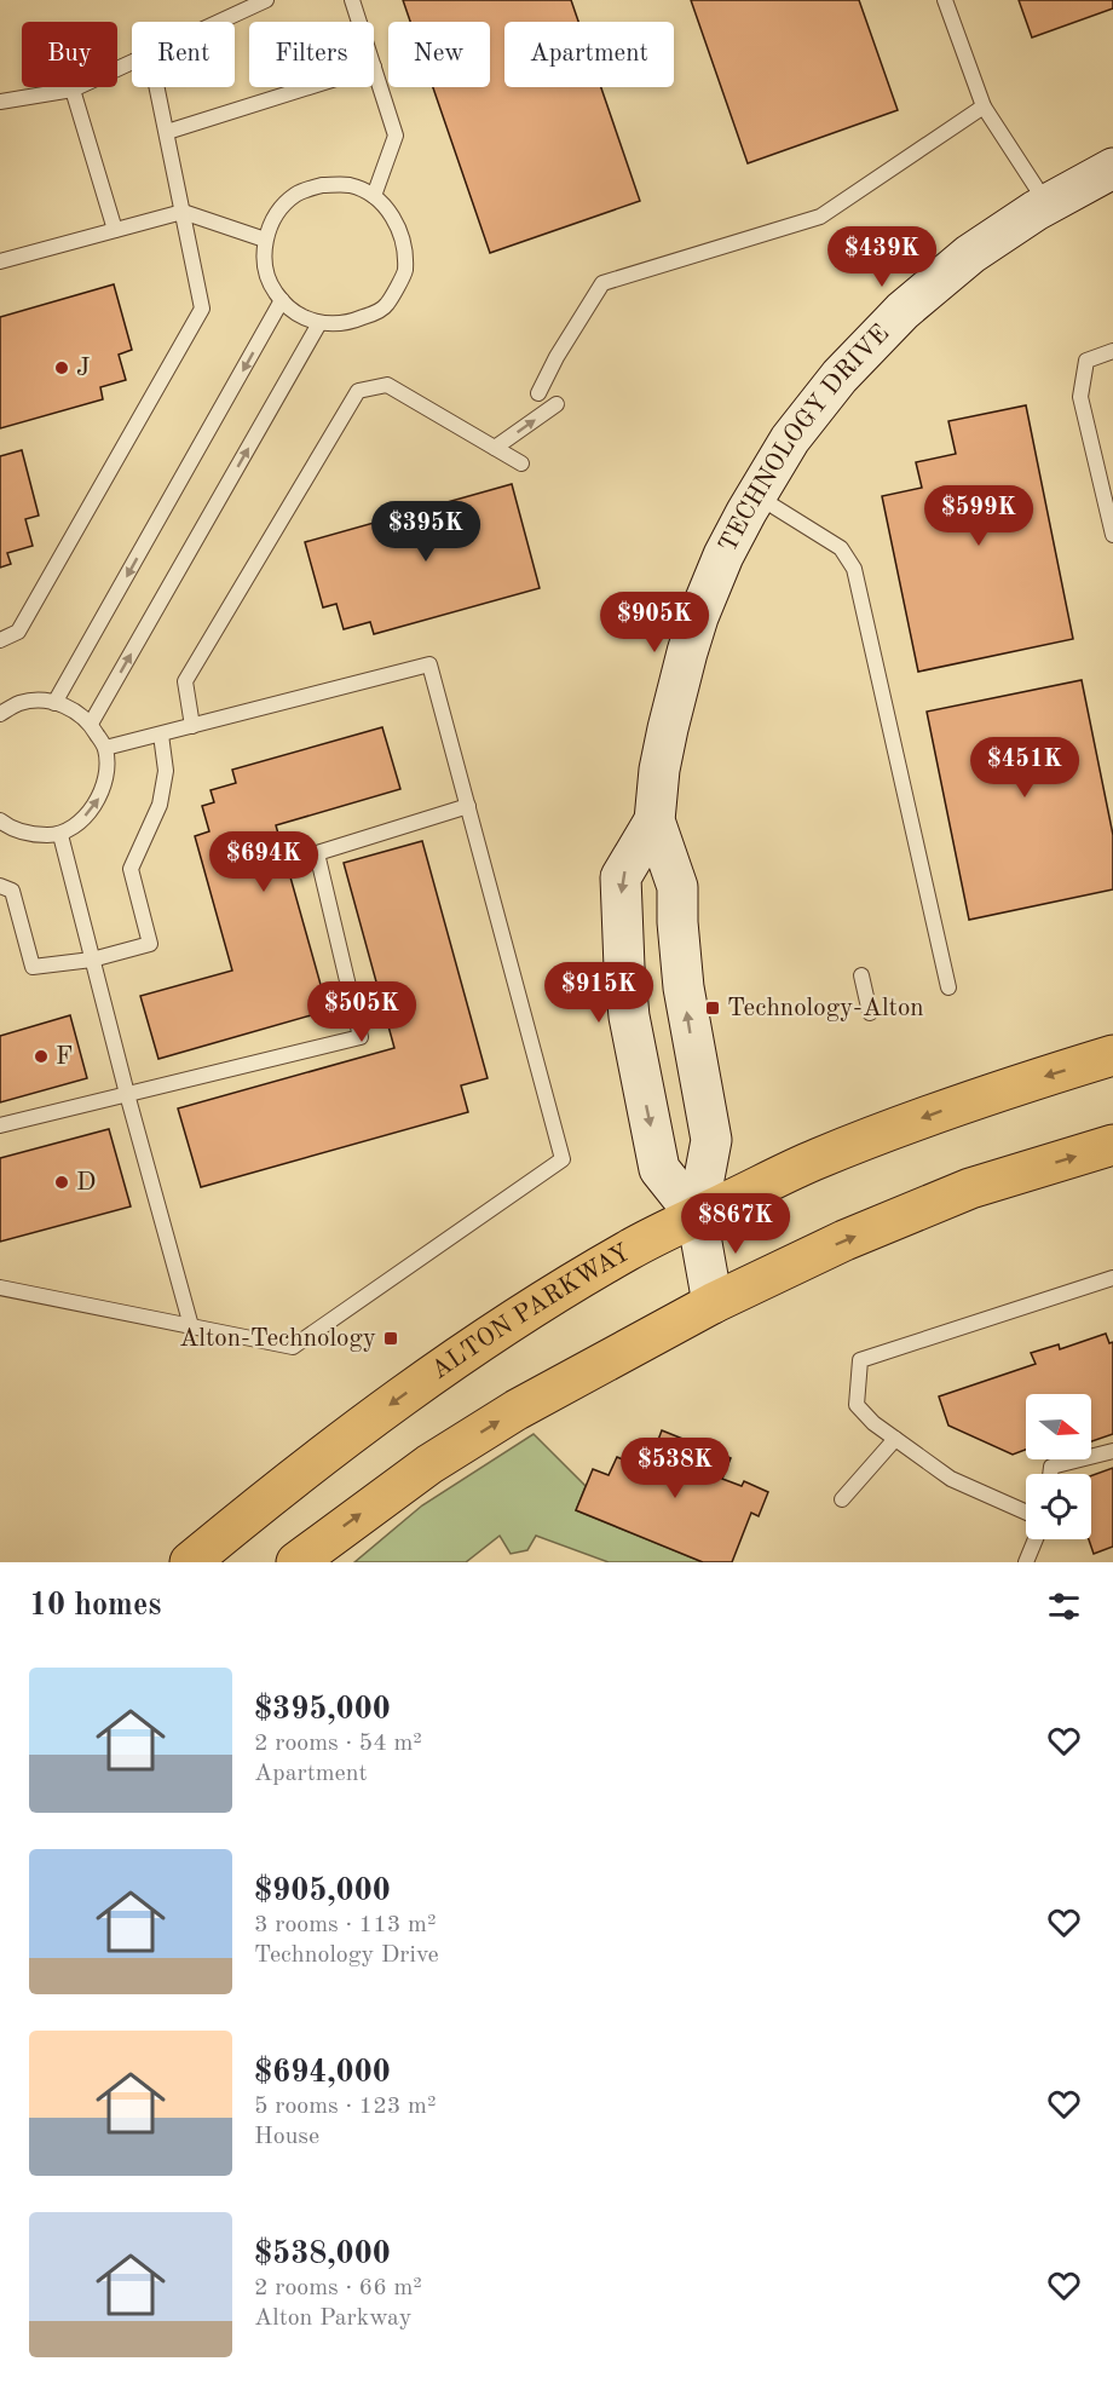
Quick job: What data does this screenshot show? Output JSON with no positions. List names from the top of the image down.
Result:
{
  "streets": {
    "main road": ["ALTON PARKWAY"],
    "street": ["TECHNOLOGY DRIVE"]
  },
  "crossings": [
    ["TECHNOLOGY DRIVE", "ALTON PARKWAY"]
  ],
  "places": {
    "other": ["J", "F", "D"],
    "transit": ["Technology-Alton", "Alton-Technology"]
  },
  "north": "right",
  "page": {
    "chip": [
      "Buy",
      "Rent",
      "Filters",
      "New",
      "Apartment"
    ],
    "price": [
      "$439K",
      "$599K",
      "$395K",
      "$905K",
      "$451K",
      "$694K",
      "$915K",
      "$505K",
      "$867K",
      "$538K"
    ],
    "heading": "10 homes",
    "list": [
      {
        "name": "$395,000",
        "note": "2 rooms · 54 m² · Apartment"
      },
      {
        "name": "$905,000",
        "note": "3 rooms · 113 m² · Technology Drive"
      },
      {
        "name": "$694,000",
        "note": "5 rooms · 123 m² · House"
      },
      {
        "name": "$538,000",
        "note": "2 rooms · 66 m² · Alton Parkway"
      }
    ]
  }
}
